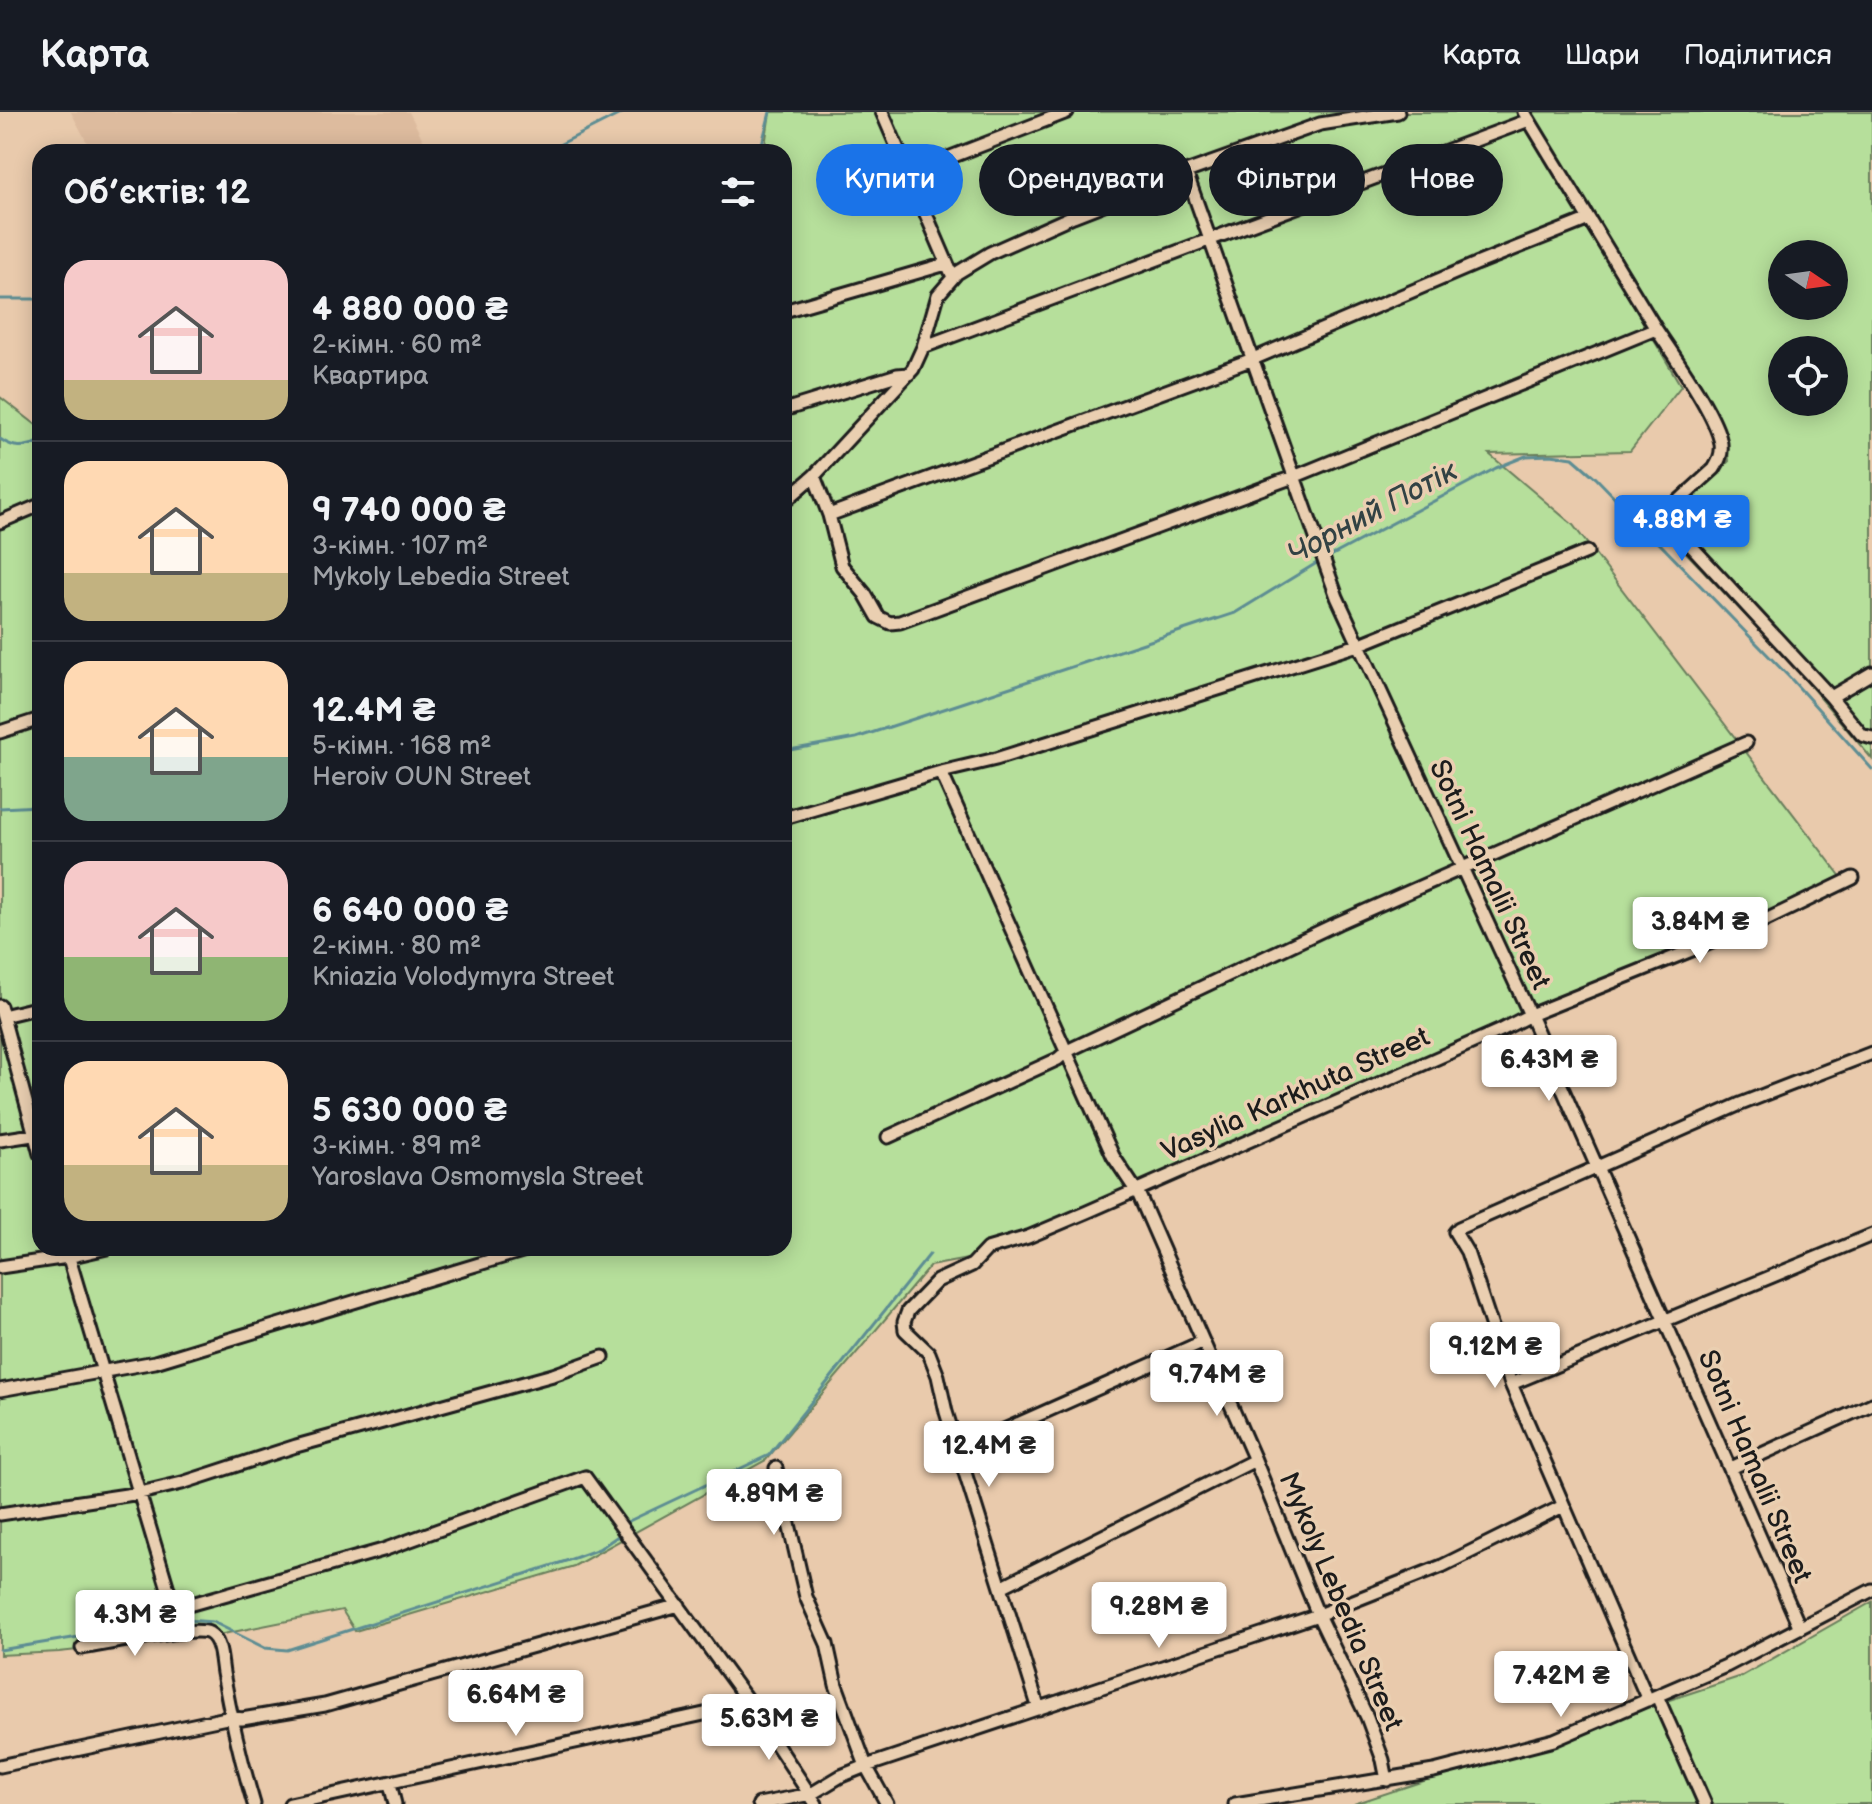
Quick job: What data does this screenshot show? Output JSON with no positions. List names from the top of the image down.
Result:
{
  "streets": {
    "street": ["Sotni Hamalii Street", "Vasylia Karkhuta Street", "Mykoly Lebedia Street"]
  },
  "crossings": [
    ["Sotni Hamalii Street", "Vasylia Karkhuta Street"],
    ["Vasylia Karkhuta Street", "Mykoly Lebedia Street"]
  ],
  "water": ["Чорний Потік"],
  "north": "right",
  "page": {
    "header": "Карта",
    "nav": ["Карта", "Шари", "Поділитися"],
    "chip": [
      "Купити",
      "Орендувати",
      "Фільтри",
      "Нове"
    ],
    "heading": "Об’єктів: 12",
    "list": [
      {
        "name": "4 880 000 ₴",
        "note": "2-кімн. · 60 m² · Квартира"
      },
      {
        "name": "9 740 000 ₴",
        "note": "3-кімн. · 107 m² · Mykoly Lebedia Street"
      },
      {
        "name": "12.4M ₴",
        "note": "5-кімн. · 168 m² · Heroiv OUN Street"
      },
      {
        "name": "6 640 000 ₴",
        "note": "2-кімн. · 80 m² · Kniazia Volodymyra Street"
      },
      {
        "name": "5 630 000 ₴",
        "note": "3-кімн. · 89 m² · Yaroslava Osmomysla Street"
      }
    ],
    "price": [
      "4.88M ₴",
      "3.84M ₴",
      "6.43M ₴",
      "9.12M ₴",
      "9.74M ₴",
      "12.4M ₴",
      "4.89M ₴",
      "9.28M ₴",
      "4.3M ₴",
      "7.42M ₴",
      "6.64M ₴",
      "5.63M ₴"
    ]
  }
}
